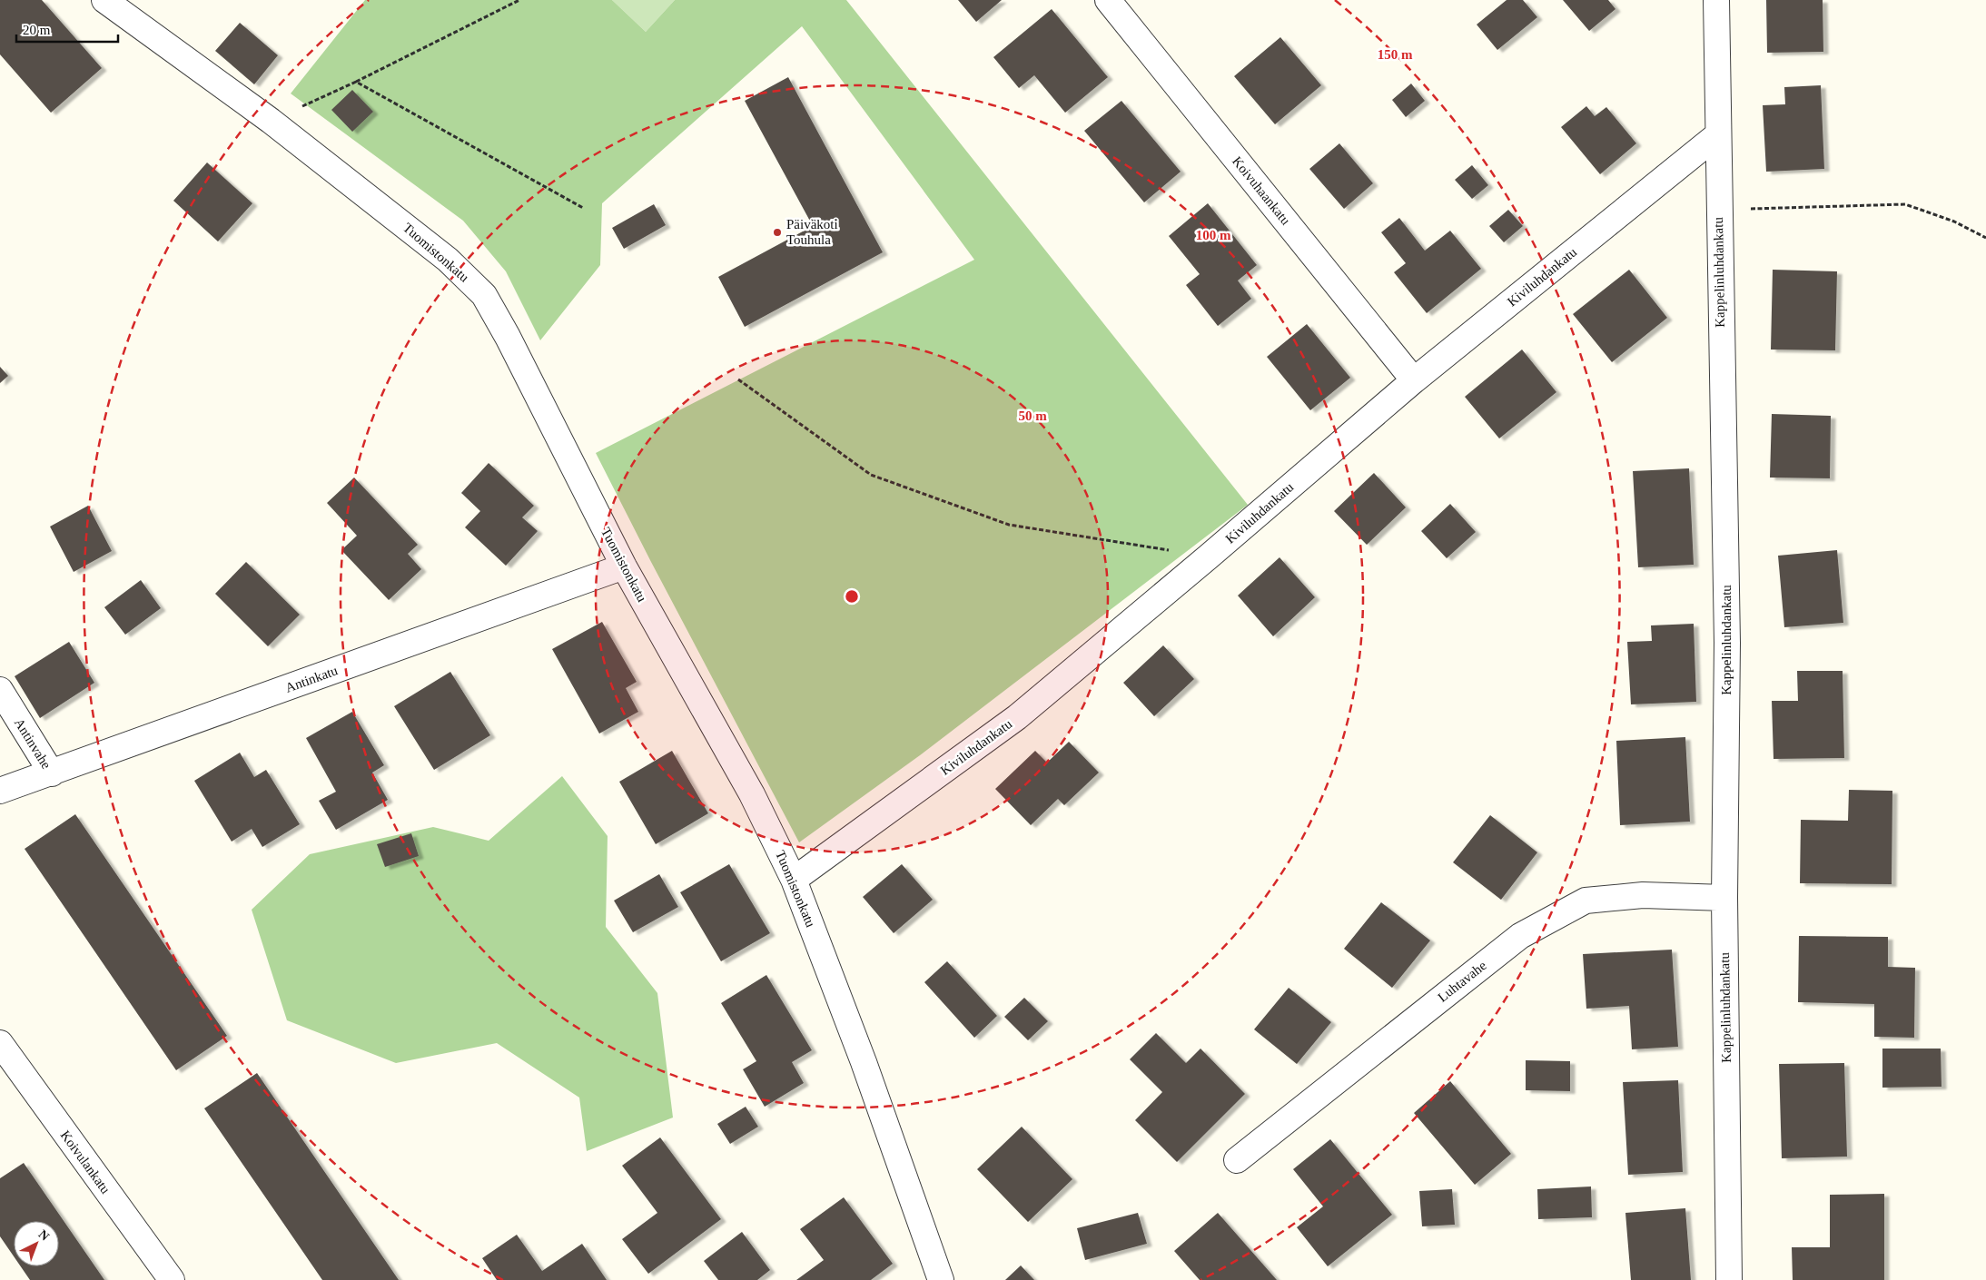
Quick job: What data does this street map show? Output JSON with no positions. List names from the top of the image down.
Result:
{
  "streets": {
    "street": [
      "Koivuhaankatu",
      "Tuomistonkatu",
      "Kappelinluhdankatu",
      "Kiviluhdankatu",
      "Antinkatu",
      "Antinvahe",
      "Luhtavahe",
      "Koivulankatu"
    ]
  },
  "crossings": [
    ["Koivuhaankatu", "Kiviluhdankatu"],
    ["Tuomistonkatu", "Kiviluhdankatu"],
    ["Tuomistonkatu", "Antinkatu"],
    ["Kappelinluhdankatu", "Kiviluhdankatu"],
    ["Kappelinluhdankatu", "Luhtavahe"],
    ["Antinkatu", "Antinvahe"]
  ],
  "places": ["Päiväkoti Touhula"],
  "scale_bar": "20 m",
  "north": "top right",
  "rings": ["150 m", "100 m", "50 m"]
}
